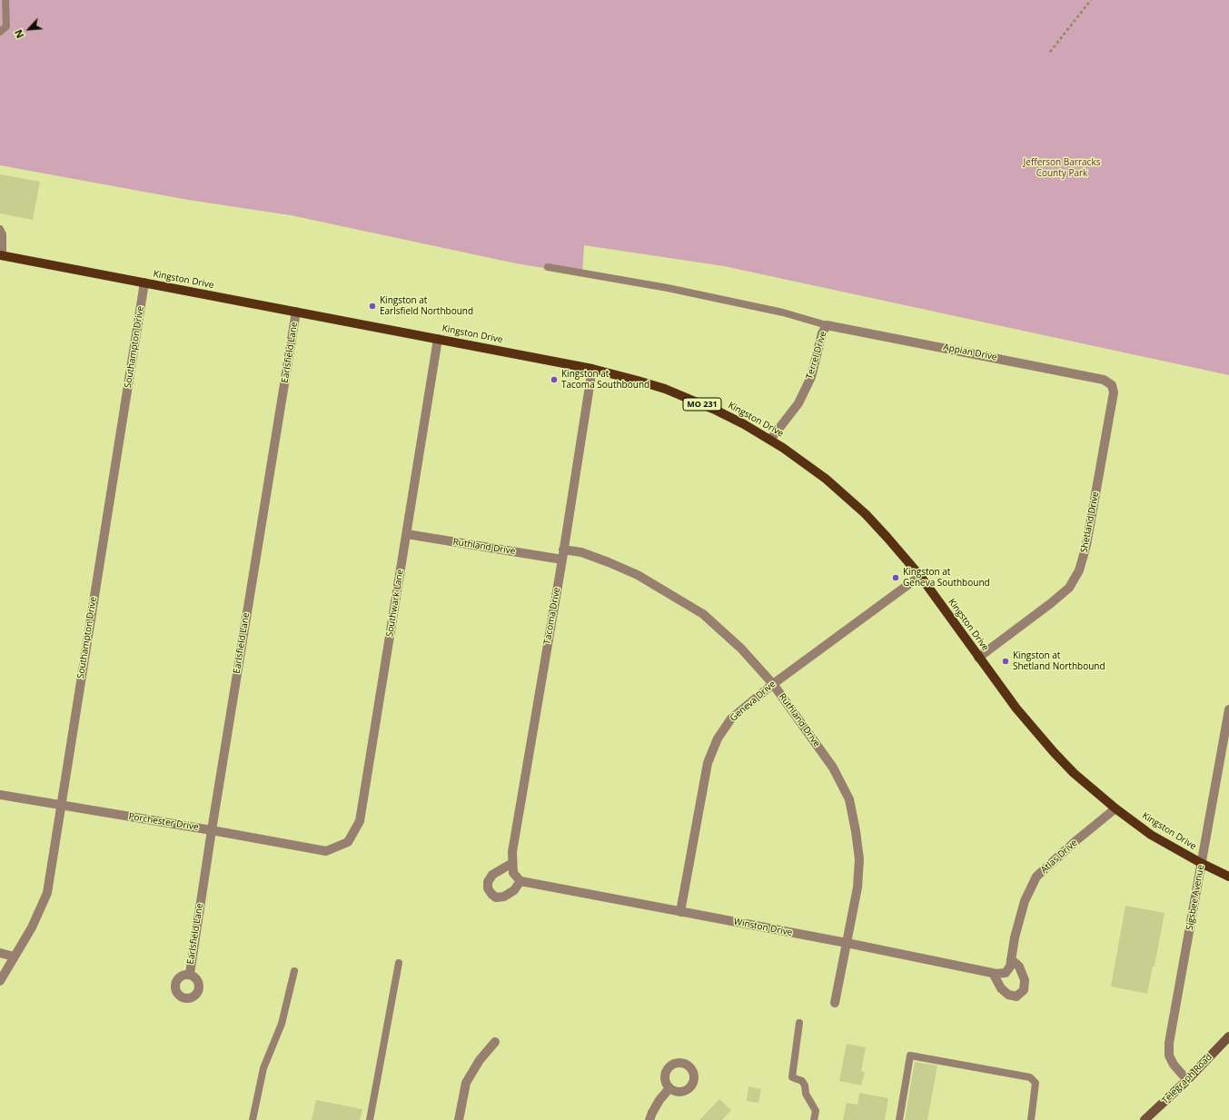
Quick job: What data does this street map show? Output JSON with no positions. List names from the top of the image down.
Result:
{
  "streets": {
    "main road": ["Kingston Drive", "MO 231", "Telegraph Road"],
    "street": [
      "Southampton Drive",
      "Earlsfield Lane",
      "Appian Drive",
      "Terrel Drive",
      "Shetland Drive",
      "Ruthland Drive",
      "Southwark Lane",
      "Tacoma Drive",
      "Geneva Drive",
      "Porchester Drive",
      "Atlas Drive",
      "Sigsbee Avenue",
      "Winston Drive"
    ]
  },
  "crossings": [
    ["Kingston Drive", "Southampton Drive"],
    ["Kingston Drive", "Earlsfield Lane"],
    ["Kingston Drive", "Terrel Drive"],
    ["Kingston Drive", "Shetland Drive"],
    ["Kingston Drive", "Southwark Lane"],
    ["Kingston Drive", "Tacoma Drive"],
    ["Kingston Drive", "Geneva Drive"],
    ["Kingston Drive", "Atlas Drive"],
    ["Kingston Drive", "Sigsbee Avenue"],
    ["Southampton Drive", "Porchester Drive"],
    ["Earlsfield Lane", "Porchester Drive"],
    ["Appian Drive", "Terrel Drive"],
    ["Appian Drive", "Shetland Drive"],
    ["Ruthland Drive", "Southwark Lane"],
    ["Ruthland Drive", "Tacoma Drive"],
    ["Ruthland Drive", "Geneva Drive"],
    ["Ruthland Drive", "Winston Drive"],
    ["Southwark Lane", "Porchester Drive"],
    ["Tacoma Drive", "Winston Drive"],
    ["Geneva Drive", "Winston Drive"],
    ["Atlas Drive", "Winston Drive"],
    ["Sigsbee Avenue", "Telegraph Road"]
  ],
  "parks": ["Jefferson Barracks County Park"],
  "places": [
    "Kingston at Earlsfield Northbound",
    "Kingston at Tacoma Southbound",
    "Kingston at Geneva Southbound",
    "Kingston at Shetland Northbound"
  ],
  "north": "bottom left"
}
